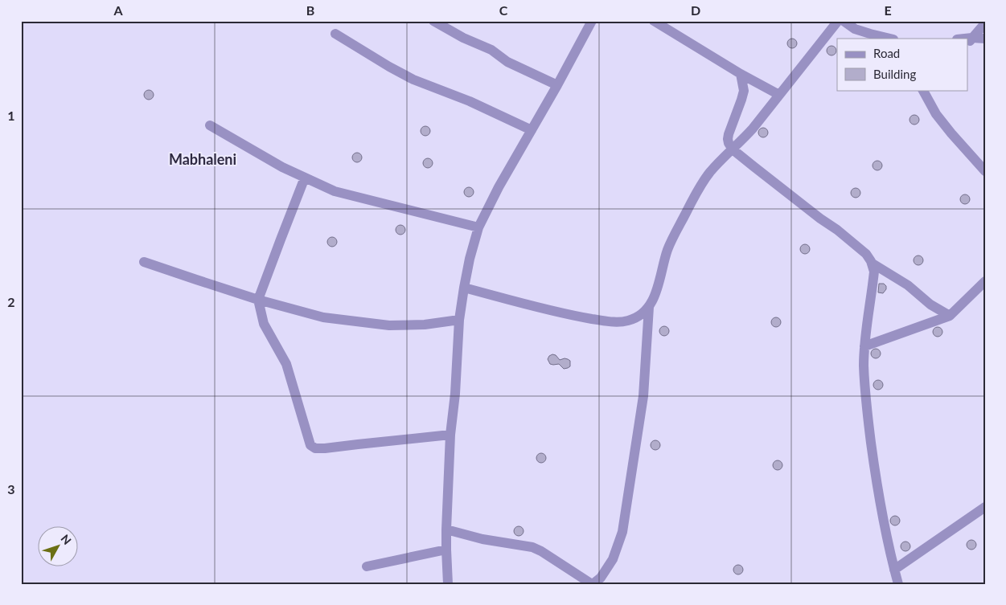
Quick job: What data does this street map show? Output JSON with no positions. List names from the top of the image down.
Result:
{
  "districts": ["Mabhaleni"],
  "legend": ["Road", "Building"],
  "north": "top right",
  "grid": {
    "columns": [
      "A",
      "B",
      "C",
      "D",
      "E"
    ],
    "rows": ["1", "2", "3"]
  }
}
